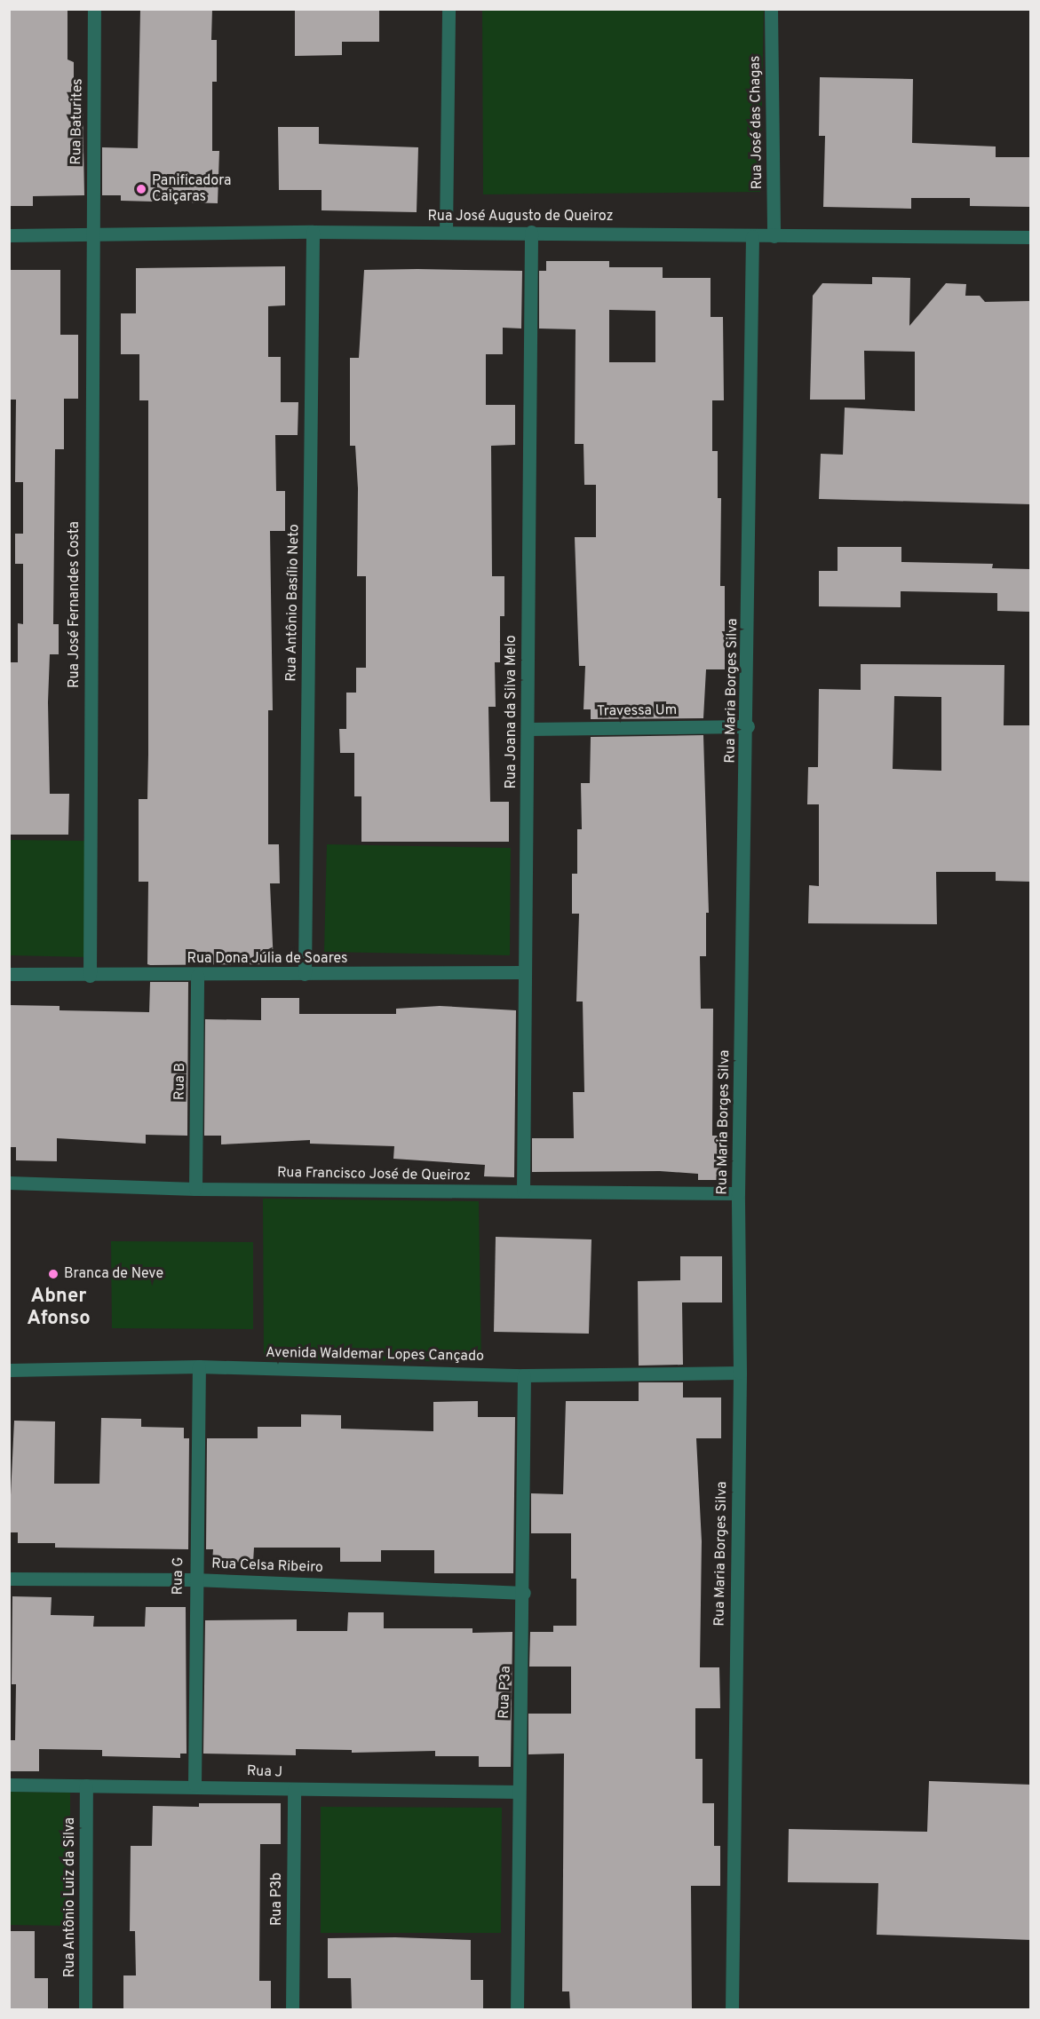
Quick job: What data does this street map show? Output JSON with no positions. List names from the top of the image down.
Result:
{
  "streets": {
    "street": [
      "Rua Baturites",
      "Rua José das Chagas",
      "Rua José Augusto de Queiroz",
      "Rua Antônio Basílio Neto",
      "Rua José Fernandes Costa",
      "Rua Maria Borges Silva",
      "Travessa Um",
      "Rua Joana da Silva Melo",
      "Rua Dona Júlia de Soares",
      "Rua B",
      "Rua Francisco José de Queiroz",
      "Avenida Waldemar Lopes Cançado",
      "Rua Celsa Ribeiro",
      "Rua G",
      "Rua P3a",
      "Rua J",
      "Rua Antônio Luiz da Silva",
      "Rua P3b"
    ]
  },
  "crossings": [
    ["Rua Baturites", "Rua José Augusto de Queiroz"],
    ["Rua Baturites", "Rua José Fernandes Costa"],
    ["Rua José das Chagas", "Rua José Augusto de Queiroz"],
    ["Rua José Augusto de Queiroz", "Rua Antônio Basílio Neto"],
    ["Rua José Augusto de Queiroz", "Rua José Fernandes Costa"],
    ["Rua José Augusto de Queiroz", "Rua Maria Borges Silva"],
    ["Rua José Augusto de Queiroz", "Rua Joana da Silva Melo"],
    ["Rua Antônio Basílio Neto", "Rua Dona Júlia de Soares"],
    ["Rua José Fernandes Costa", "Rua Dona Júlia de Soares"],
    ["Rua Maria Borges Silva", "Travessa Um"],
    ["Rua Maria Borges Silva", "Rua Francisco José de Queiroz"],
    ["Rua Maria Borges Silva", "Avenida Waldemar Lopes Cançado"],
    ["Travessa Um", "Rua Joana da Silva Melo"],
    ["Rua Joana da Silva Melo", "Rua Dona Júlia de Soares"],
    ["Rua Joana da Silva Melo", "Rua Francisco José de Queiroz"],
    ["Rua Dona Júlia de Soares", "Rua B"],
    ["Rua B", "Rua Francisco José de Queiroz"],
    ["Avenida Waldemar Lopes Cançado", "Rua G"],
    ["Avenida Waldemar Lopes Cançado", "Rua P3a"],
    ["Rua Celsa Ribeiro", "Rua G"],
    ["Rua Celsa Ribeiro", "Rua P3a"],
    ["Rua G", "Rua J"],
    ["Rua P3a", "Rua J"],
    ["Rua J", "Rua Antônio Luiz da Silva"],
    ["Rua J", "Rua P3b"]
  ],
  "districts": ["Abner Afonso"],
  "places": ["Panificadora Caiçaras", "Branca de Neve"]
}
